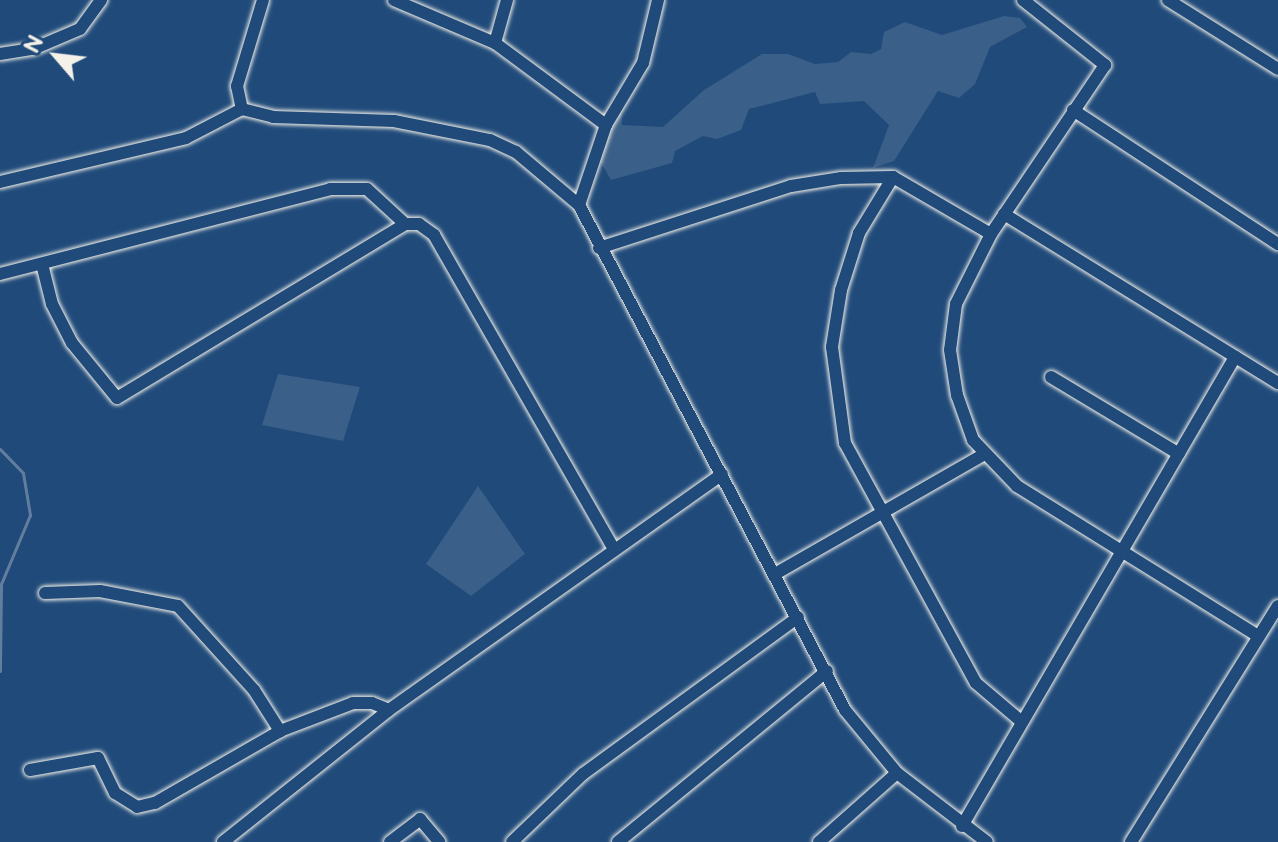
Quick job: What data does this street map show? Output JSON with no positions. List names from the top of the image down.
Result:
{
  "north": "top left"
}
